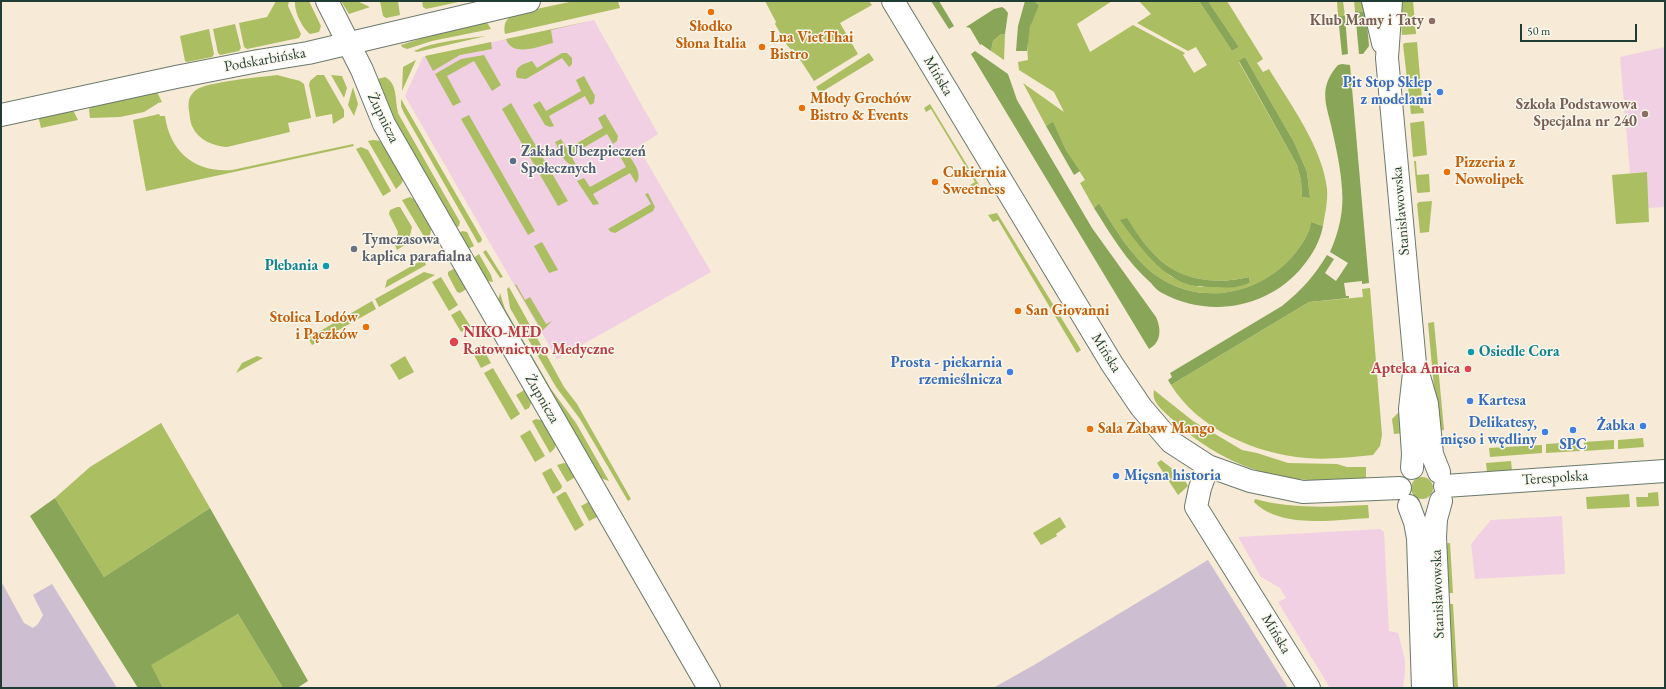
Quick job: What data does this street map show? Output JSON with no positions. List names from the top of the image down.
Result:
{
  "streets": {
    "street": [
      "Podskarbińska",
      "Mińska",
      "Żupnicza",
      "Stanisławowska",
      "Terespolska"
    ]
  },
  "crossings": [
    ["Podskarbińska", "Żupnicza"],
    ["Stanisławowska", "Terespolska"]
  ],
  "places": [
    "Słodko Słona Italia",
    "Klub Mamy i Taty",
    "Lua VietThai Bistro",
    "Pit Stop Sklep z modelami",
    "Młody Grochów Bistro & Events",
    "Szkoła Podstawowa Specjalna nr 240",
    "Zakład Ubezpieczeń Społecznych",
    "Pizzeria z Nowolipek",
    "Cukiernia Sweetness",
    "Tymczasowa kaplica parafialna",
    "Plebania",
    "San Giovanni",
    "Stolica Lodów i Pączków",
    "NIKO-MED Ratownictwo Medyczne",
    "Osiedle Cora",
    "Apteka Amica",
    "Prosta - piekarnia rzemieślnicza",
    "Kartesa",
    "Żabka",
    "Sala Zabaw Mango",
    "SPC",
    "Delikatesy, mięso i wędliny",
    "Mięsna historia"
  ],
  "scale_bar": "50 m"
}
